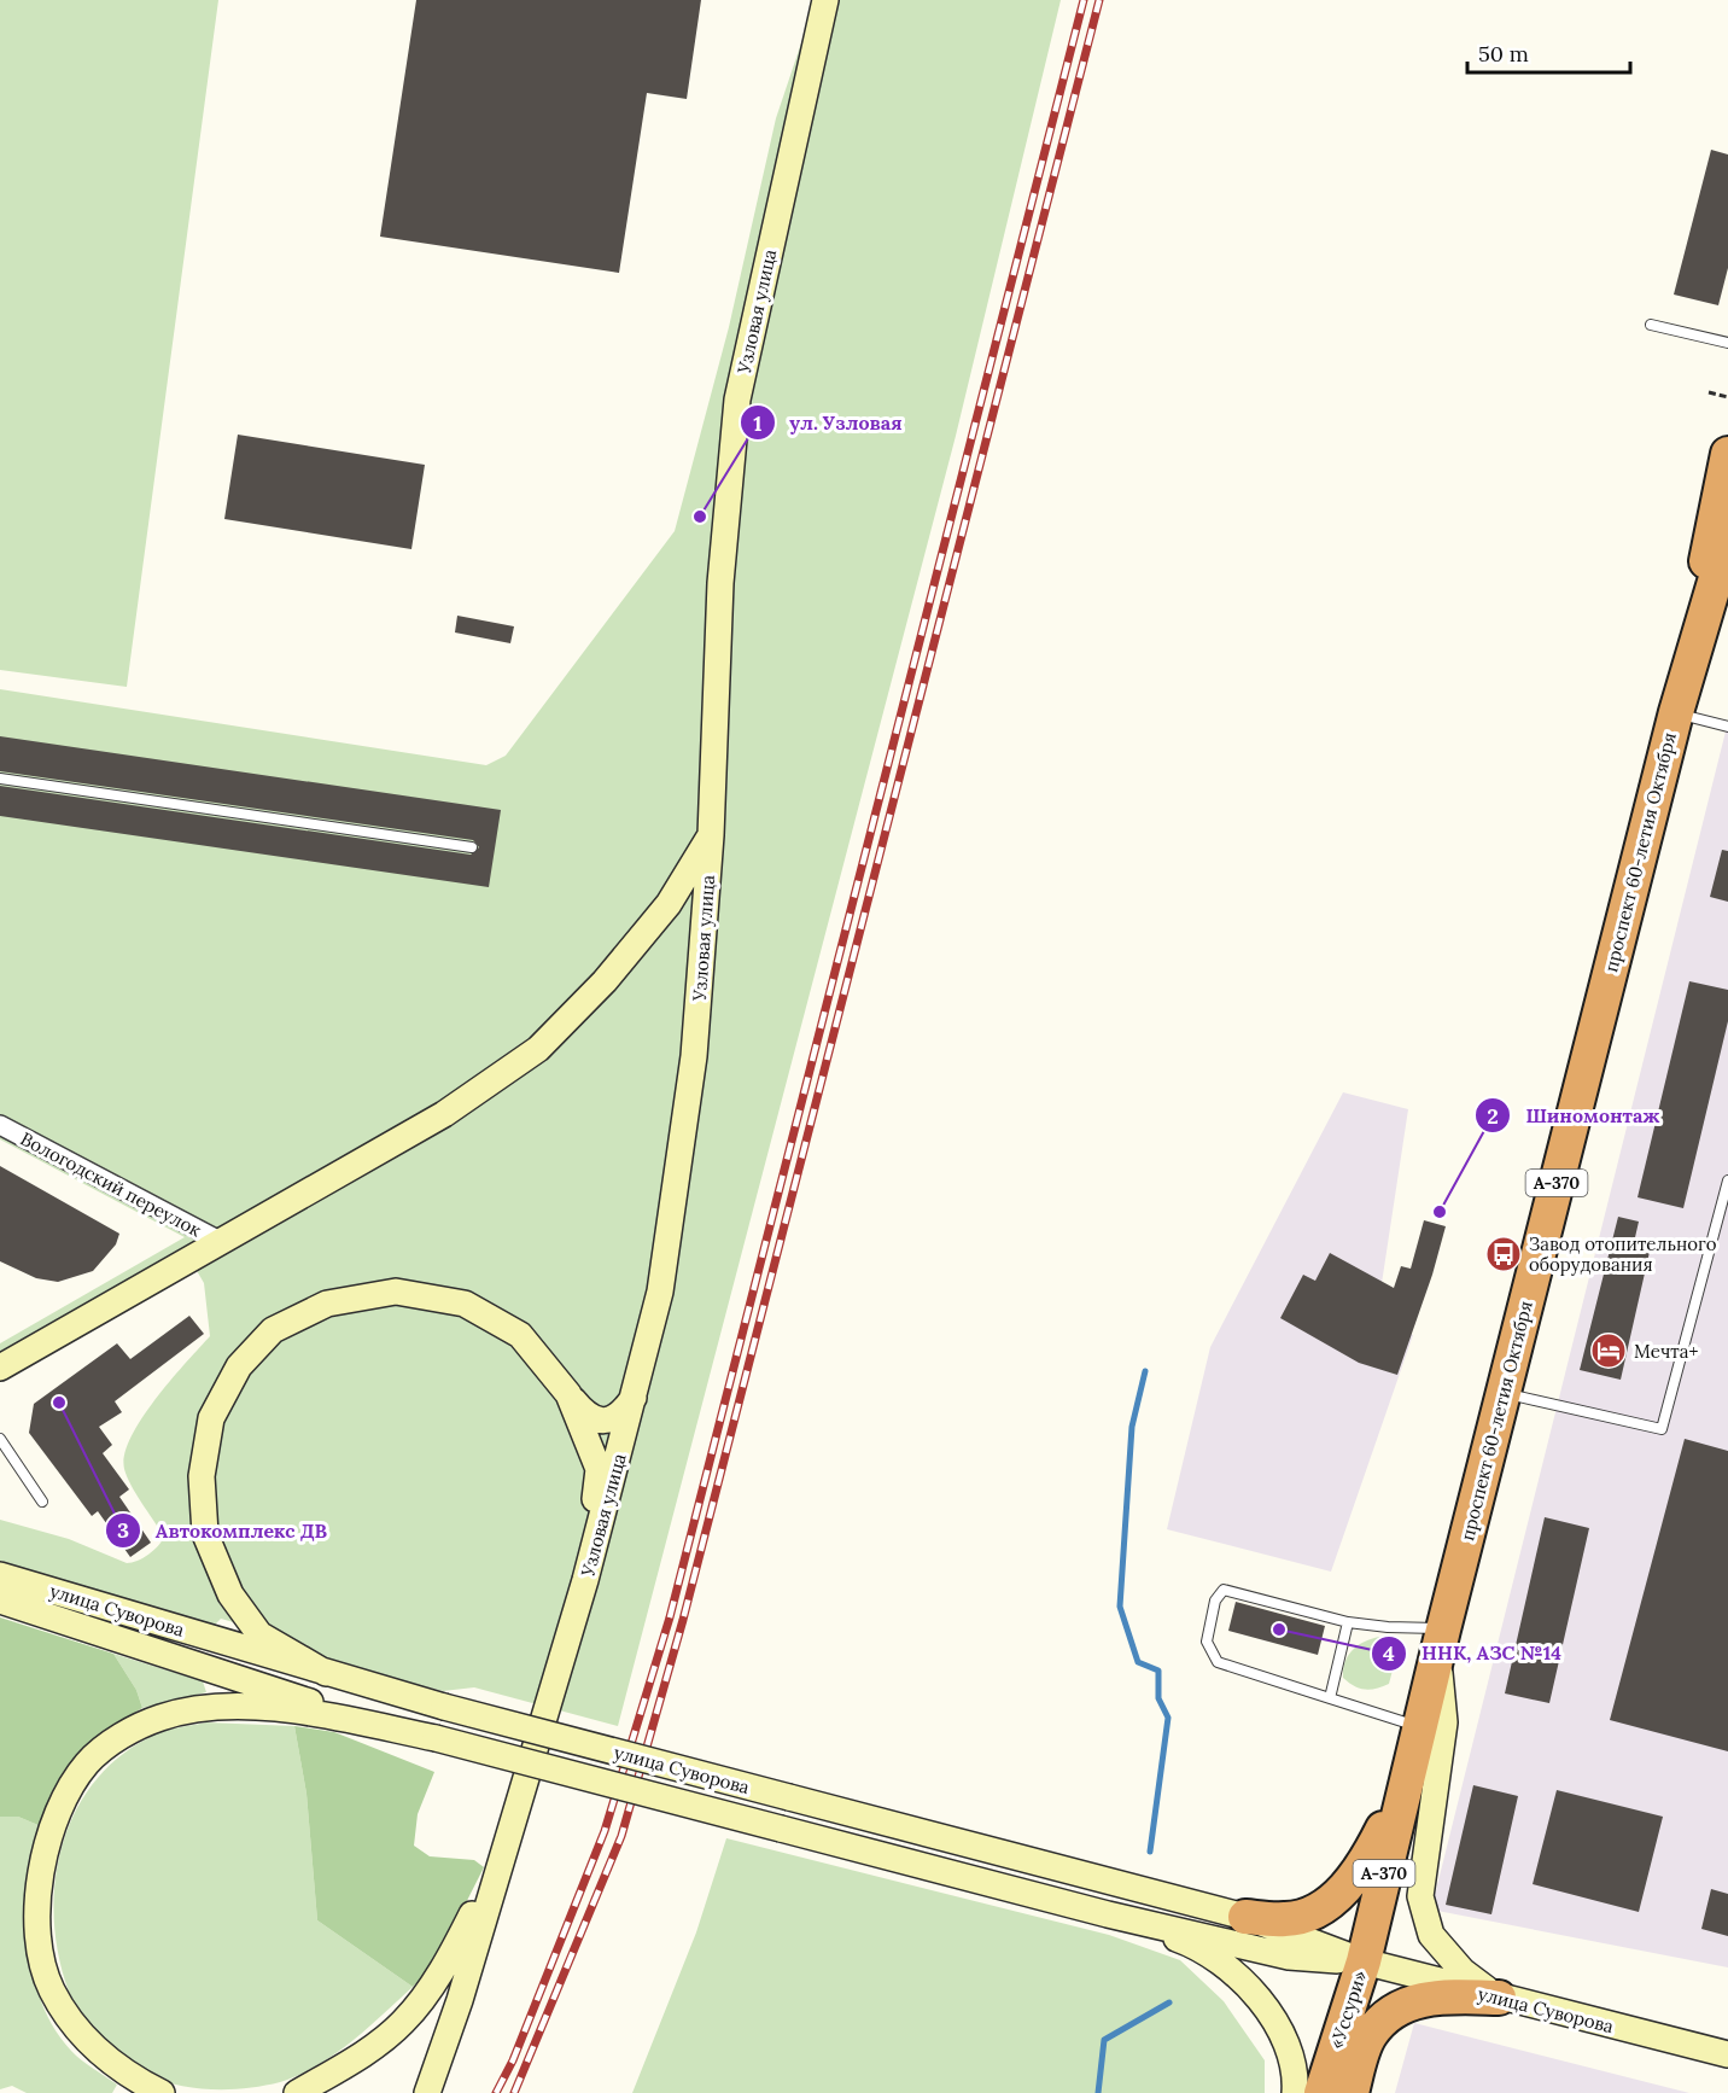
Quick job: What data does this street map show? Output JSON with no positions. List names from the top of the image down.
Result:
{
  "streets": {
    "highway": ["проспект 60-летия Октября", "А-370", "«Уссури»"],
    "street": ["Узловая улица", "Вологодский переулок", "улица Суворова"]
  },
  "crossings": [
    ["проспект 60-летия Октября", "улица Суворова"],
    ["проспект 60-летия Октября", "«Уссури»"],
    ["улица Суворова", "«Уссури»"]
  ],
  "places": {
    "other": [
      "ул. Узловая",
      "Шиномонтаж",
      "Автокомплекс ДВ",
      "ННК, АЗС №14"
    ],
    "bus stop": ["Завод отопительного оборудования"],
    "hotel": ["Мечта+"]
  },
  "scale_bar": "50 m"
}
